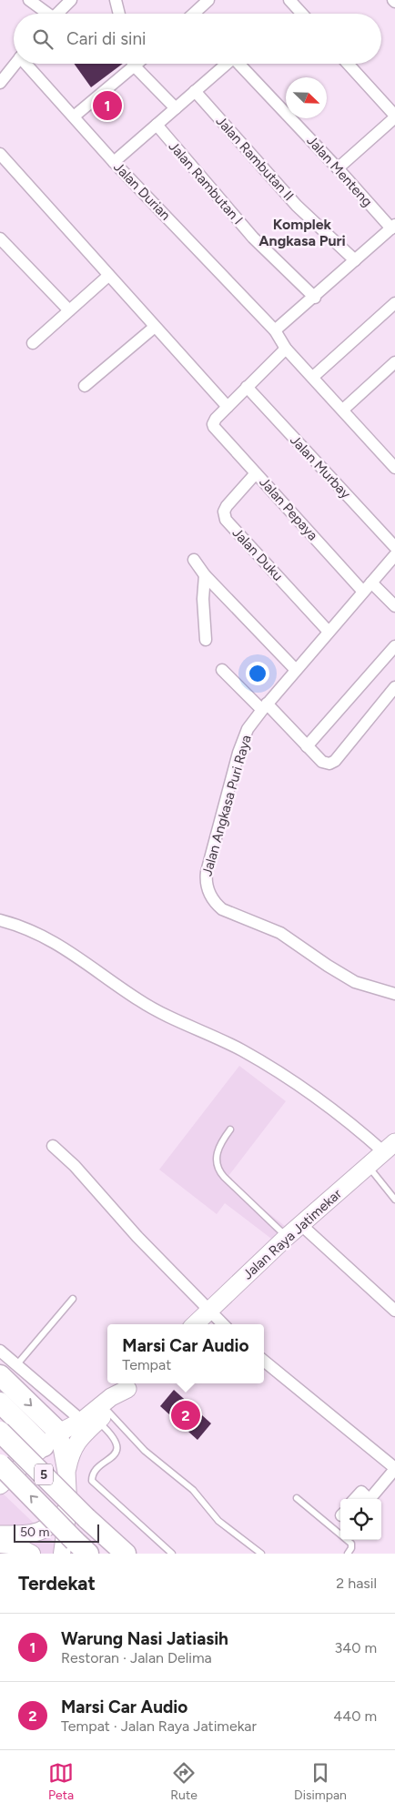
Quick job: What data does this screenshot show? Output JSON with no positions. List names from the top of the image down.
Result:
{
  "streets": {
    "highway": ["5"],
    "main road": ["Jalan Raya Jatimekar"],
    "street": [
      "Jalan Rambutan II",
      "Jalan Menteng",
      "Jalan Rambutan I",
      "Jalan Durian",
      "Jalan Murbay",
      "Jalan Pepaya",
      "Jalan Duku",
      "Jalan Angkasa Puri Raya"
    ]
  },
  "crossings": [
    ["Jalan Pepaya", "Jalan Duku"],
    ["Jalan Pepaya", "Jalan Angkasa Puri Raya"],
    ["Jalan Duku", "Jalan Angkasa Puri Raya"]
  ],
  "districts": ["Komplek Angkasa Puri"],
  "scale_bar": "50 m",
  "north": "bottom right",
  "page": {
    "search": "Cari di sini",
    "pins": ["1", "2"],
    "popup": ["Marsi Car Audio", "Tempat"],
    "scale": "50 m",
    "heading": ["Terdekat", "2 hasil"],
    "list": [
      {
        "mark": "1",
        "name": "Warung Nasi Jatiasih",
        "note": "Restoran · Jalan Delima",
        "value": "340 m"
      },
      {
        "mark": "2",
        "name": "Marsi Car Audio",
        "note": "Tempat · Jalan Raya Jatimekar",
        "value": "440 m"
      }
    ],
    "nav": ["Peta", "Rute", "Disimpan"]
  }
}
